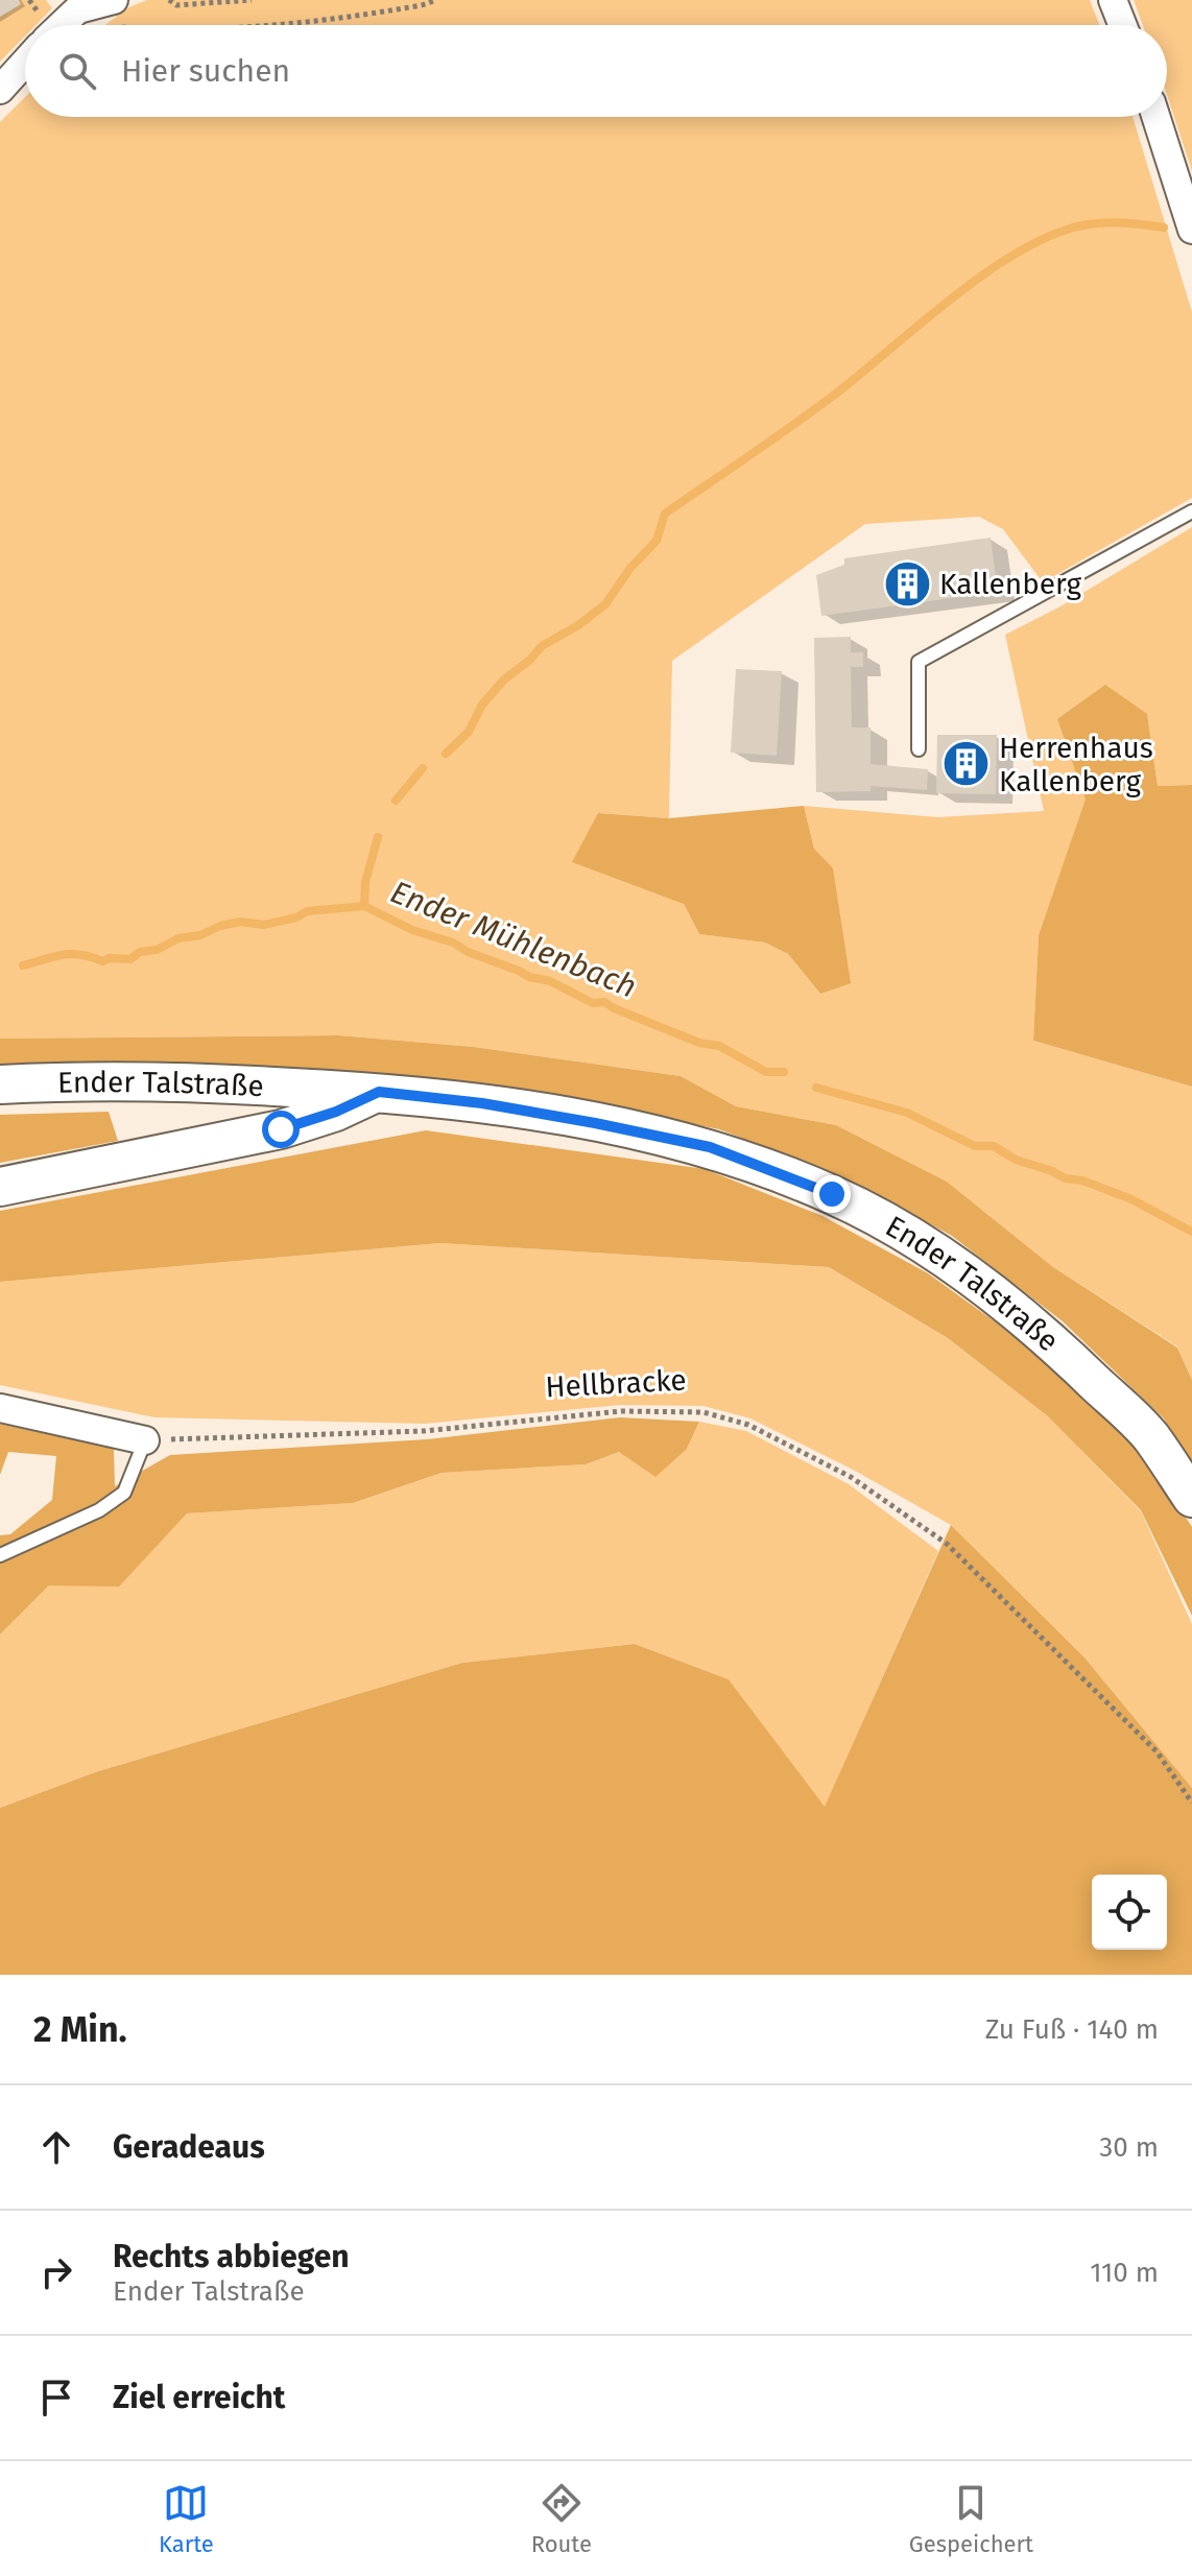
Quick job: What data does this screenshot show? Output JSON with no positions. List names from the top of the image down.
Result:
{
  "streets": {
    "main road": ["Ender Talstraße"],
    "path": ["Hellbracke"]
  },
  "water": ["Ender Mühlenbach"],
  "places": {
    "building": ["Kallenberg", "Herrenhaus Kallenberg"]
  },
  "page": {
    "search": "Hier suchen",
    "heading": ["2 Min.", "Zu Fuß · 140 m"],
    "list": [
      ["Geradeaus", "30 m"],
      ["Rechts abbiegen", "Ender Talstraße", "110 m"],
      "Ziel erreicht"
    ],
    "nav": ["Karte", "Route", "Gespeichert"]
  }
}
